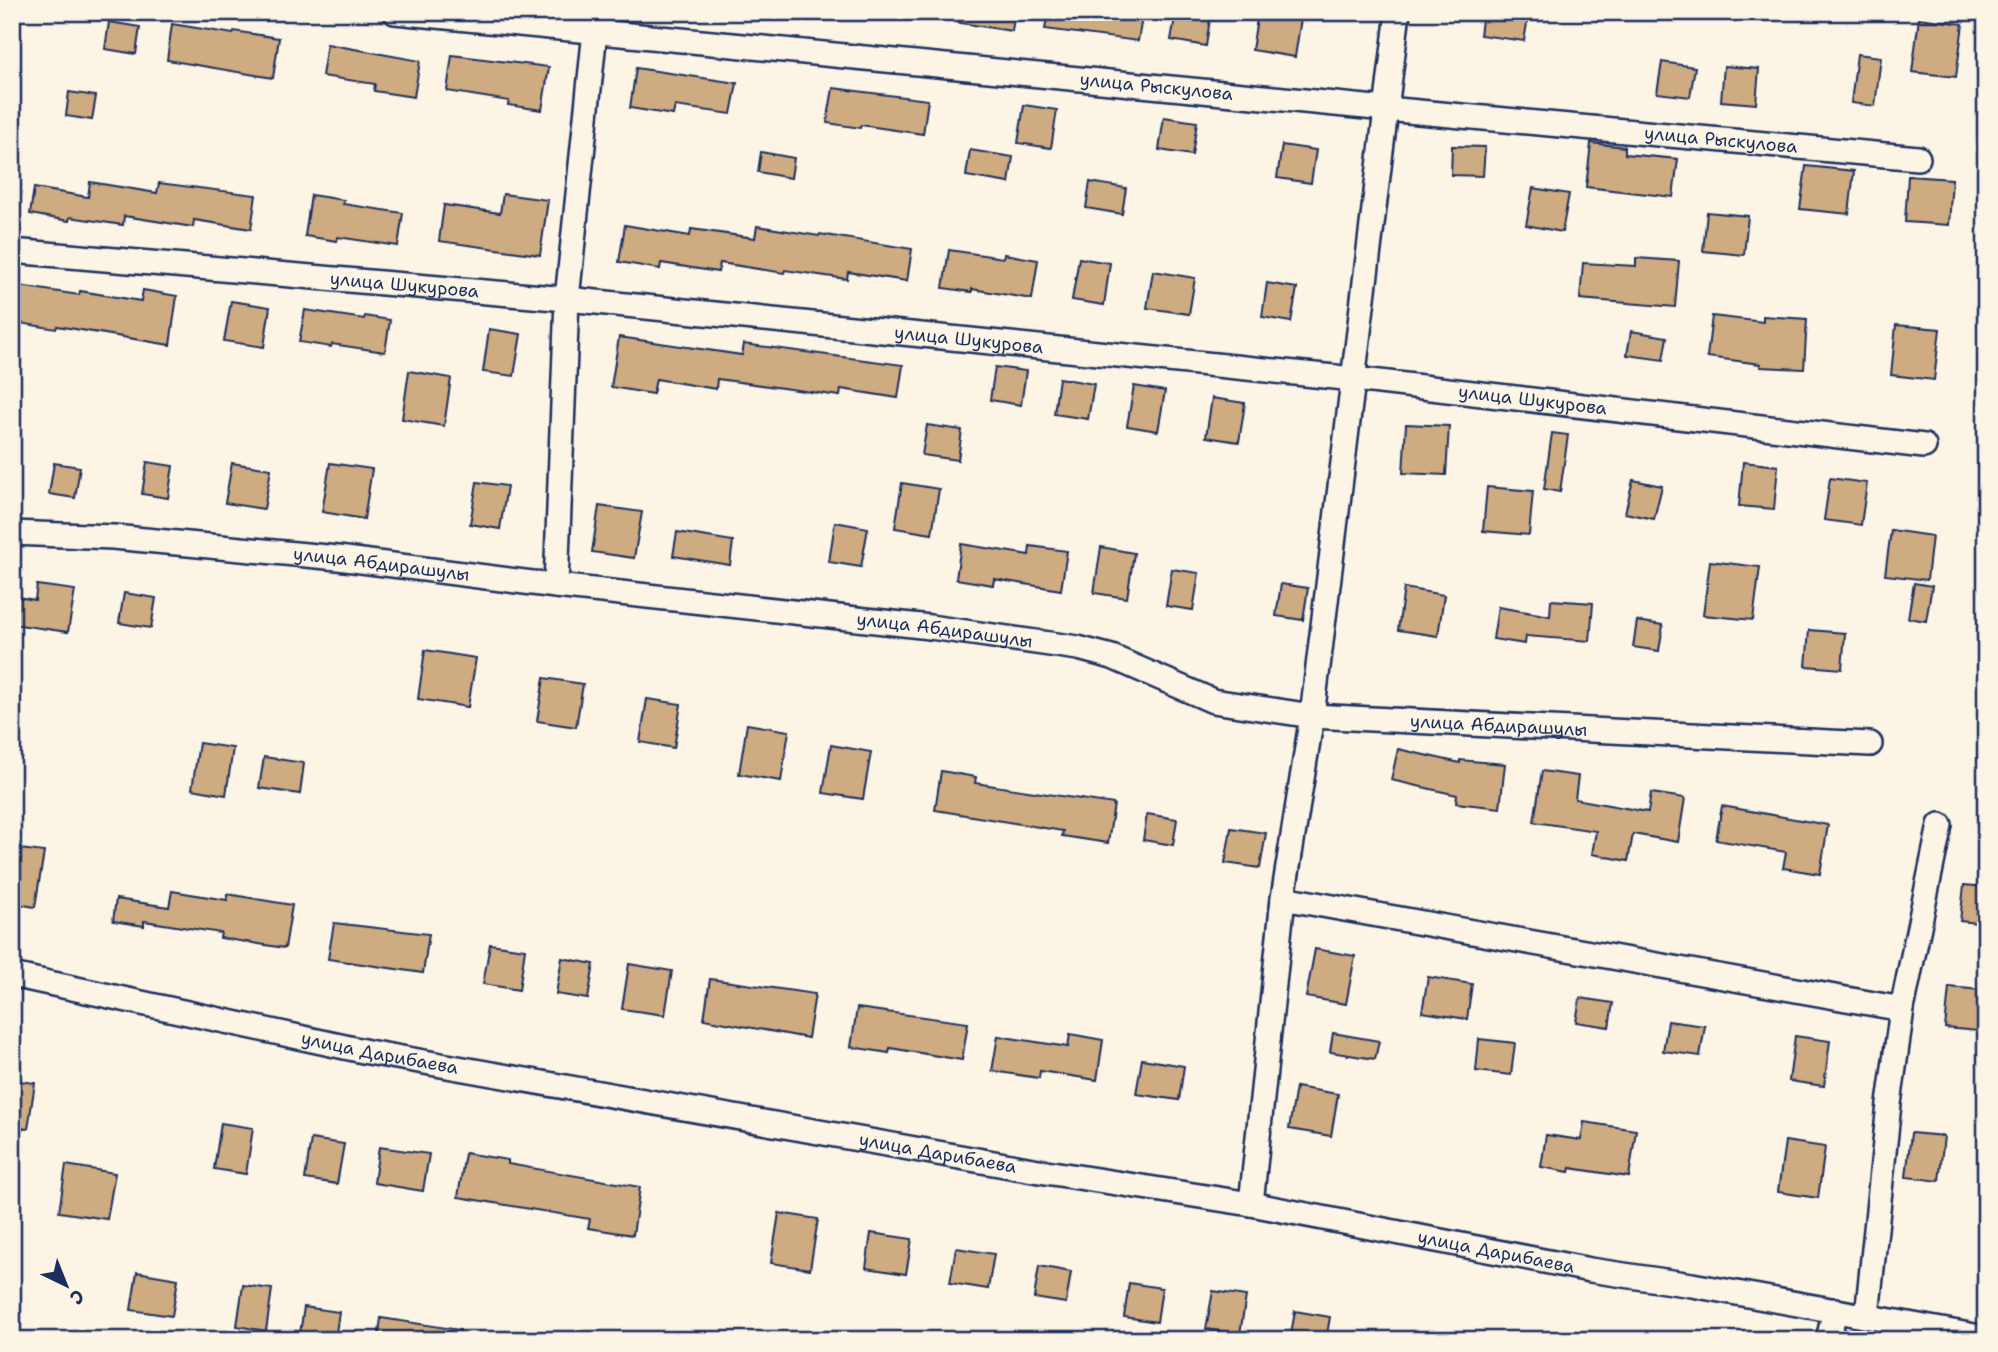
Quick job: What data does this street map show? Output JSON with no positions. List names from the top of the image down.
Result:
{
  "streets": {
    "street": [
      "улица Рыскулова",
      "улица Шукурова",
      "улица Абдирашулы",
      "улица Дарибаева"
    ]
  },
  "north": "bottom right"
}
